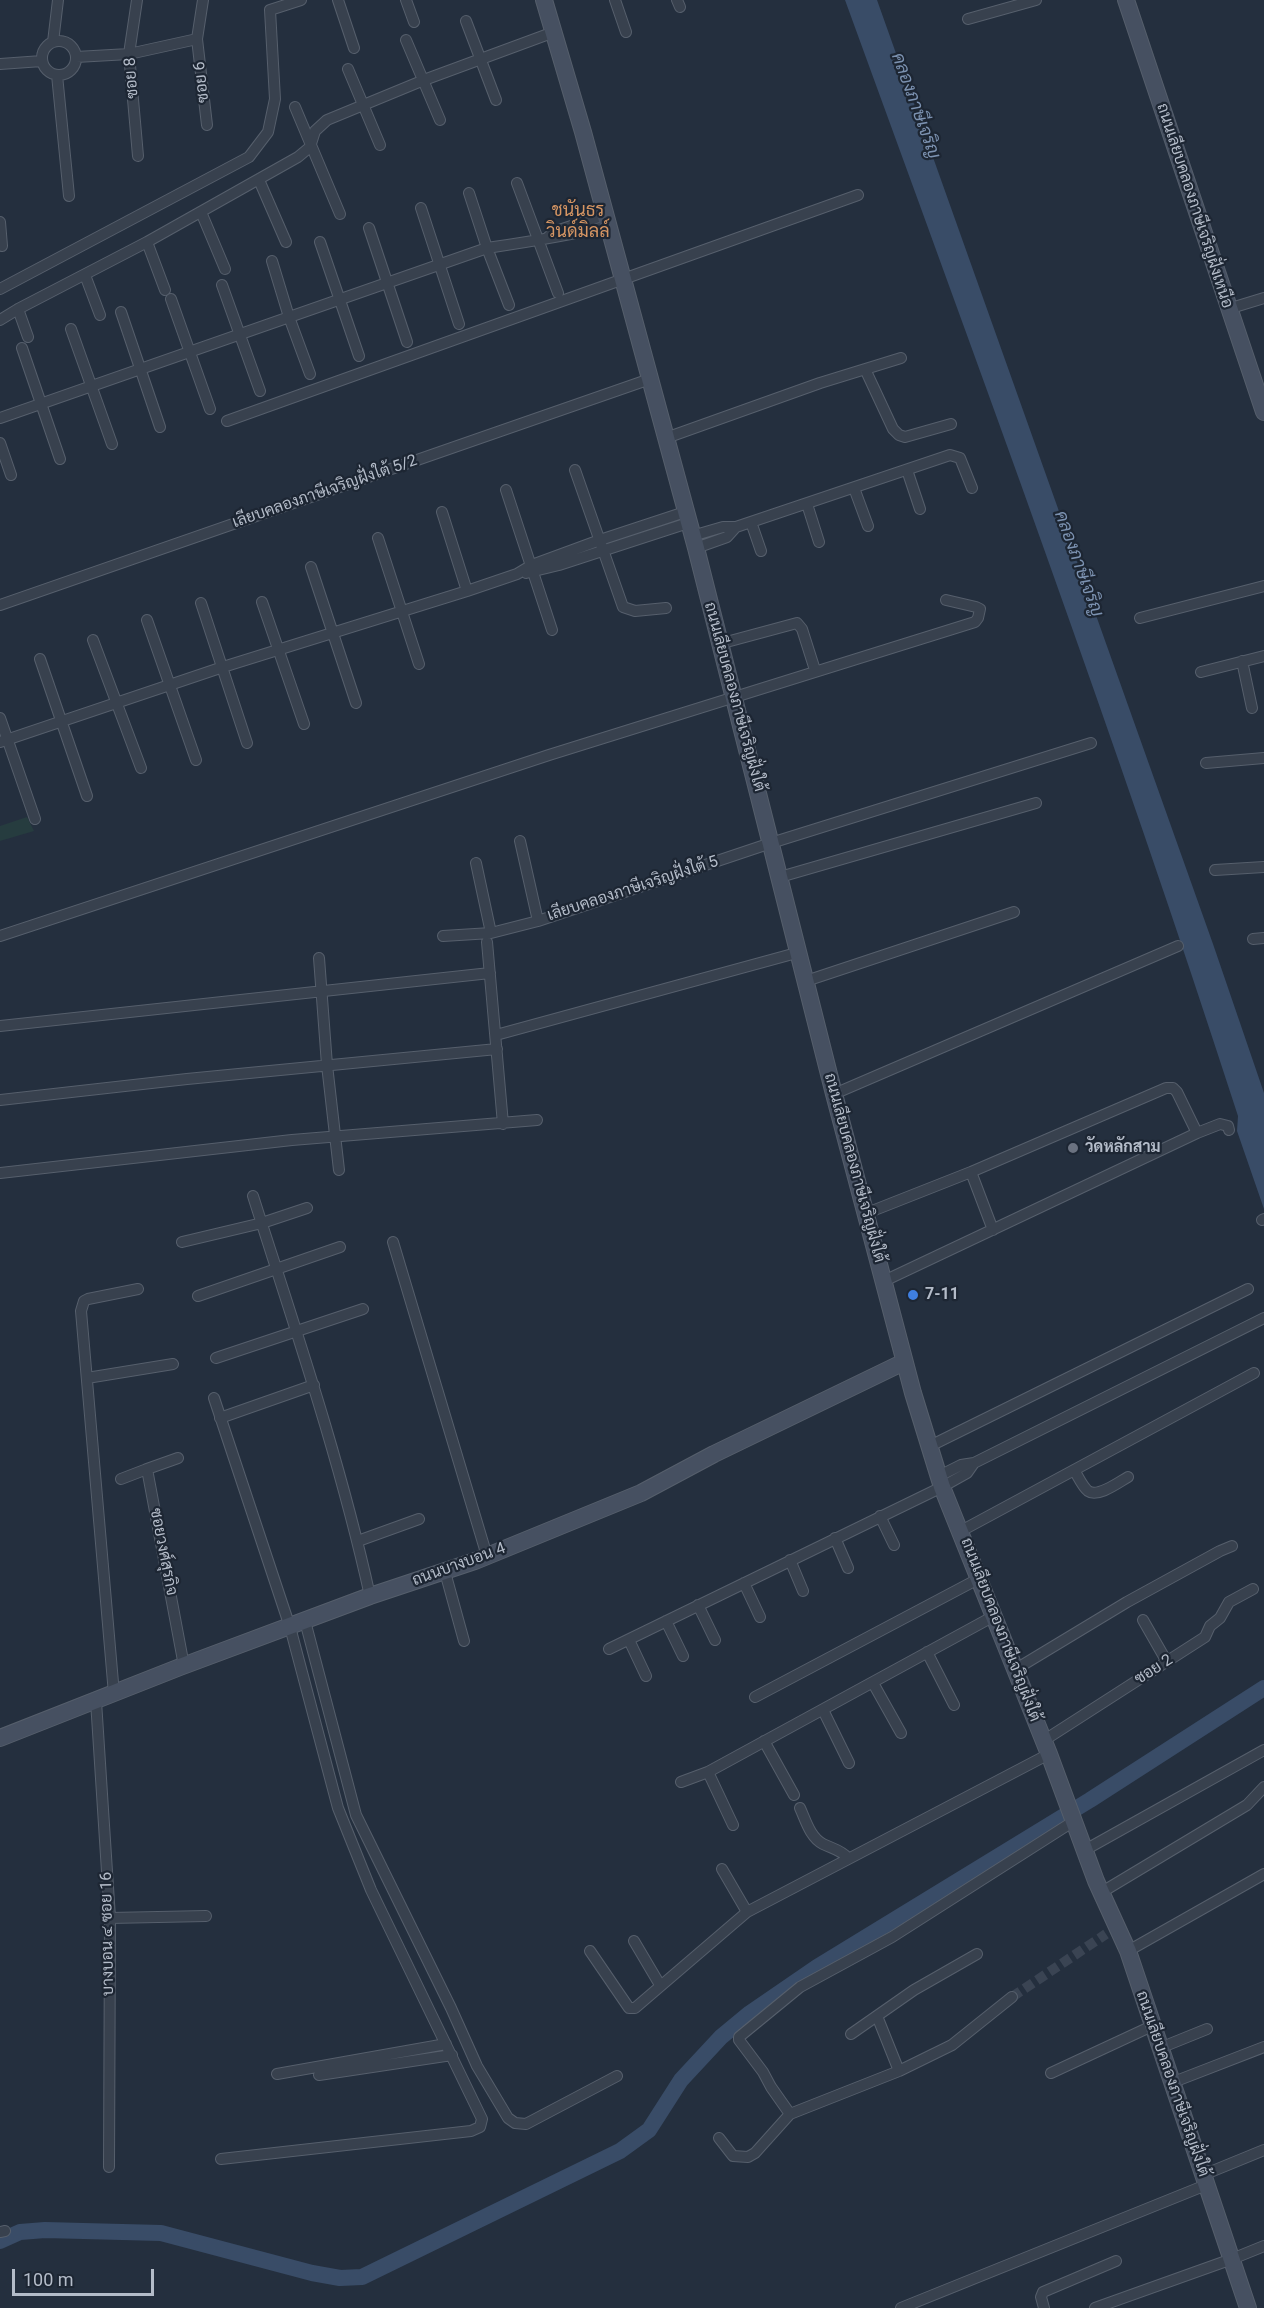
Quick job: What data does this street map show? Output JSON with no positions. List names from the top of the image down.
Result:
{
  "streets": {
    "street": [
      "ซอย 8",
      "ซอย 6",
      "ถนนเลียบคลองภาษีเจริญฝั่งเหนือ",
      "เลียบคลองภาษีเจริญฝั่งใต้ 5/2",
      "ถนนเลียบคลองภาษีเจริญฝั่งใต้",
      "เลียบคลองภาษีเจริญฝั่งใต้ 5",
      "ซอยวงศ์สุรกิจ",
      "ถนนบางบอน 4",
      "ซอย 2",
      "บางบอน ๔ ซอย 16"
    ]
  },
  "crossings": [
    ["เลียบคลองภาษีเจริญฝั่งใต้ 5/2", "ถนนเลียบคลองภาษีเจริญฝั่งใต้"],
    ["ถนนเลียบคลองภาษีเจริญฝั่งใต้", "เลียบคลองภาษีเจริญฝั่งใต้ 5"],
    ["ถนนเลียบคลองภาษีเจริญฝั่งใต้", "ถนนบางบอน 4"],
    ["ถนนเลียบคลองภาษีเจริญฝั่งใต้", "ซอย 2"],
    ["ซอยวงศ์สุรกิจ", "ถนนบางบอน 4"],
    ["ถนนบางบอน 4", "บางบอน ๔ ซอย 16"]
  ],
  "districts": ["ชนันธร วินด์มิลล์"],
  "water": ["คลองภาษีเจริญ"],
  "places": ["วัดหลักสาม", "7-11"],
  "scale_bar": "100 m"
}
